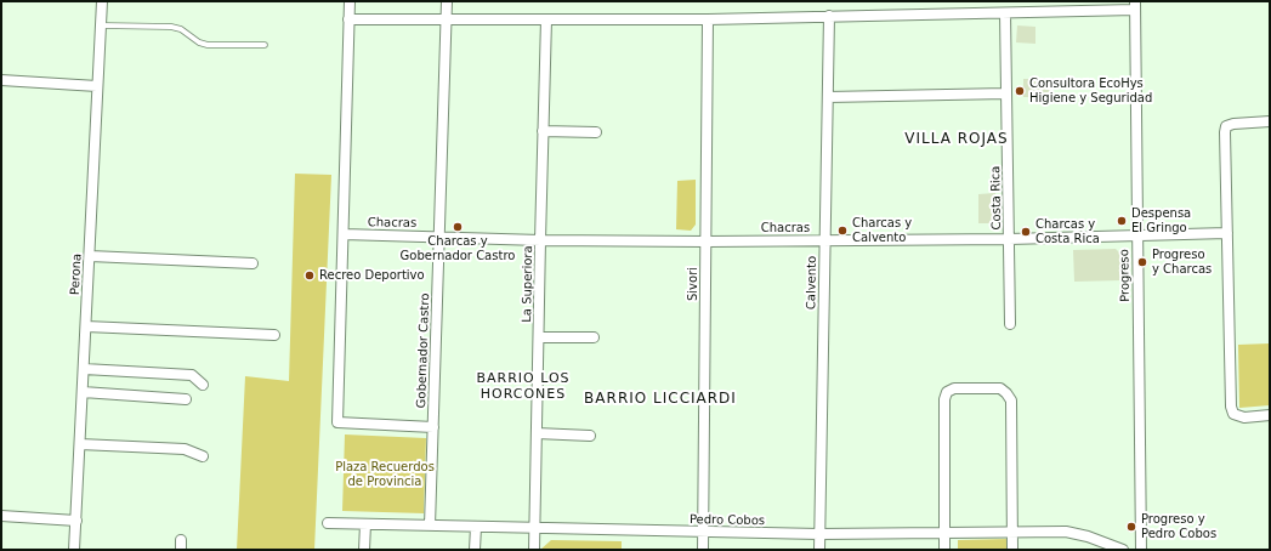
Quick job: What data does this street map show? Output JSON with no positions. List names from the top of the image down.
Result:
{
  "streets": {
    "street": [
      "Costa Rica",
      "Chacras",
      "Perona",
      "Progreso",
      "Calvento",
      "La Superiora",
      "Sivori",
      "Gobernador Castro",
      "Pedro Cobos"
    ]
  },
  "crossings": [
    ["Costa Rica", "Chacras"],
    ["Chacras", "Progreso"],
    ["Chacras", "Calvento"],
    ["Chacras", "La Superiora"],
    ["Chacras", "Sivori"],
    ["Chacras", "Gobernador Castro"],
    ["Calvento", "Pedro Cobos"],
    ["La Superiora", "Pedro Cobos"],
    ["Sivori", "Pedro Cobos"],
    ["Gobernador Castro", "Pedro Cobos"]
  ],
  "districts": ["VILLA ROJAS", "BARRIO LOS HORCONES", "BARRIO LICCIARDI"],
  "parks": ["Plaza Recuerdos de Provincia"],
  "places": [
    "Consultora EcoHys Higiene y Seguridad",
    "Despensa El Gringo",
    "Charcas y Gobernador Castro",
    "Charcas y Calvento",
    "Charcas y Costa Rica",
    "Progreso y Charcas",
    "Recreo Deportivo",
    "Progreso y Pedro Cobos"
  ]
}
